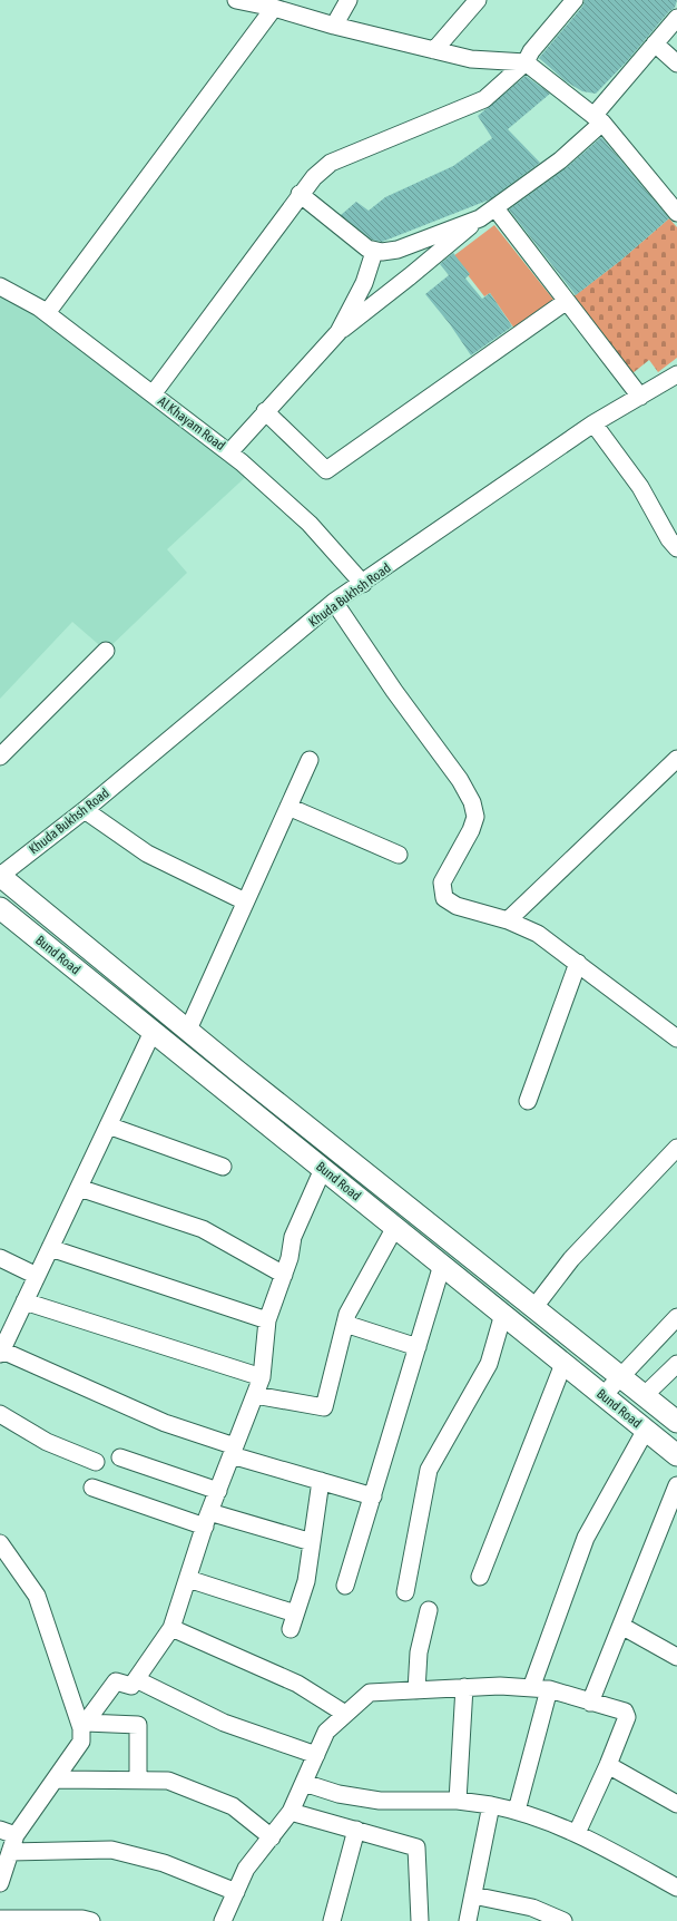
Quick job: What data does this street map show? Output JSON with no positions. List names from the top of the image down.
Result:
{
  "streets": {
    "main road": ["Bund Road"],
    "street": ["Al Khayam Road", "Khuda Bukhsh Road"]
  },
  "crossings": [
    ["Al Khayam Road", "Khuda Bukhsh Road"],
    ["Khuda Bukhsh Road", "Bund Road"]
  ]
}
